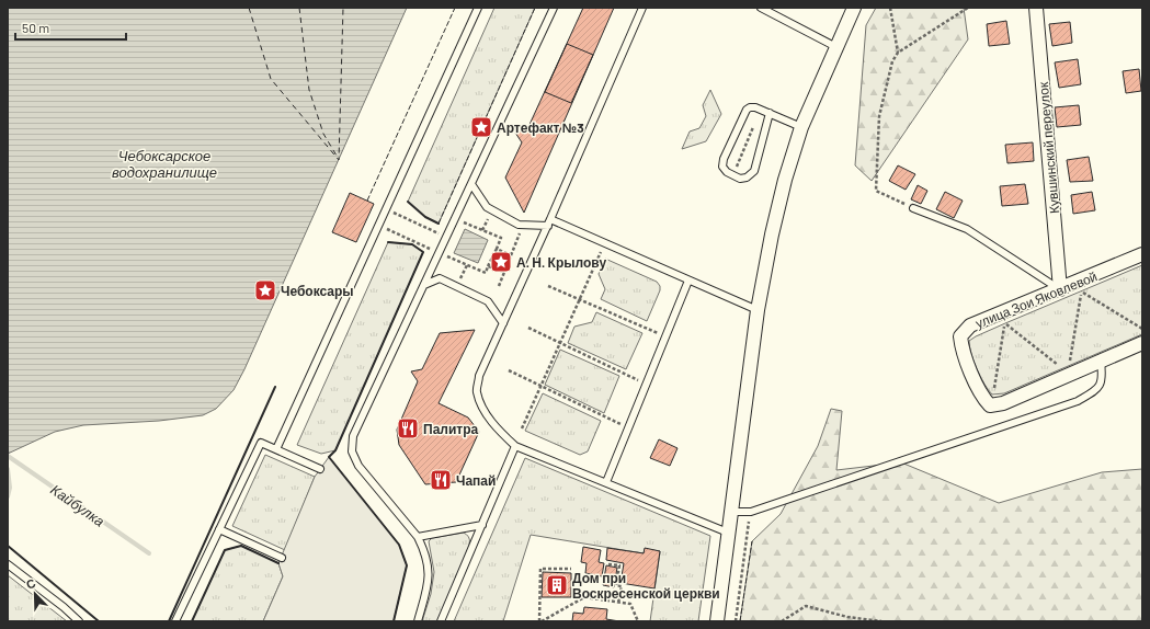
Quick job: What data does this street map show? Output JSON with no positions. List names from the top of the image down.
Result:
{
  "streets": {
    "street": ["Кувшинский переулок", "улица Зои Яковлевой"]
  },
  "crossings": [
    ["Кувшинский переулок", "улица Зои Яковлевой"]
  ],
  "water": ["Чебоксарское водохранилище", "Кайбулка"],
  "places": {
    "place": ["Артефакт №3", "А. Н. Крылову", "Чебоксары"],
    "restaurant": ["Палитра", "Чапай"],
    "building": ["Дом при Воскресенской церкви"]
  },
  "scale_bar": "50 m",
  "north": "top left"
}
